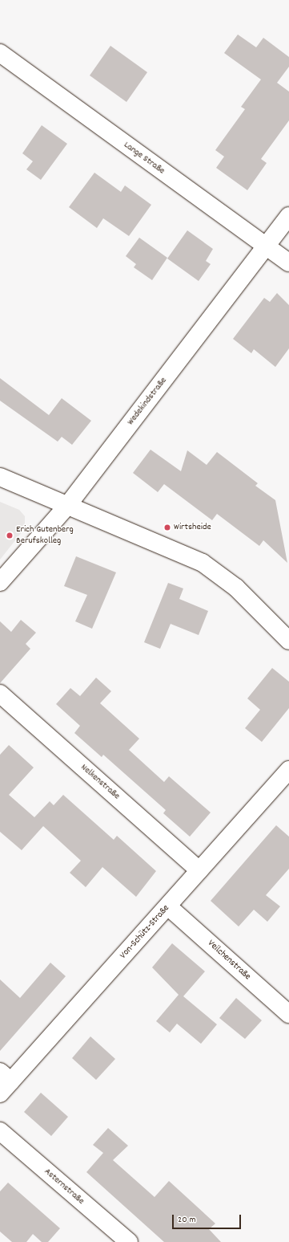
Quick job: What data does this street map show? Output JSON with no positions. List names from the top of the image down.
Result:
{
  "streets": {
    "street": [
      "Lange Straße",
      "Wedekindstraße",
      "Nelkenstraße",
      "Von-Schütz-Straße",
      "Veilchenstraße",
      "Asternstraße"
    ]
  },
  "crossings": [
    ["Lange Straße", "Wedekindstraße"],
    ["Nelkenstraße", "Von-Schütz-Straße"],
    ["Von-Schütz-Straße", "Veilchenstraße"]
  ],
  "places": ["Wirtsheide", "Erich Gutenberg Berufskolleg"],
  "scale_bar": "20 m"
}
